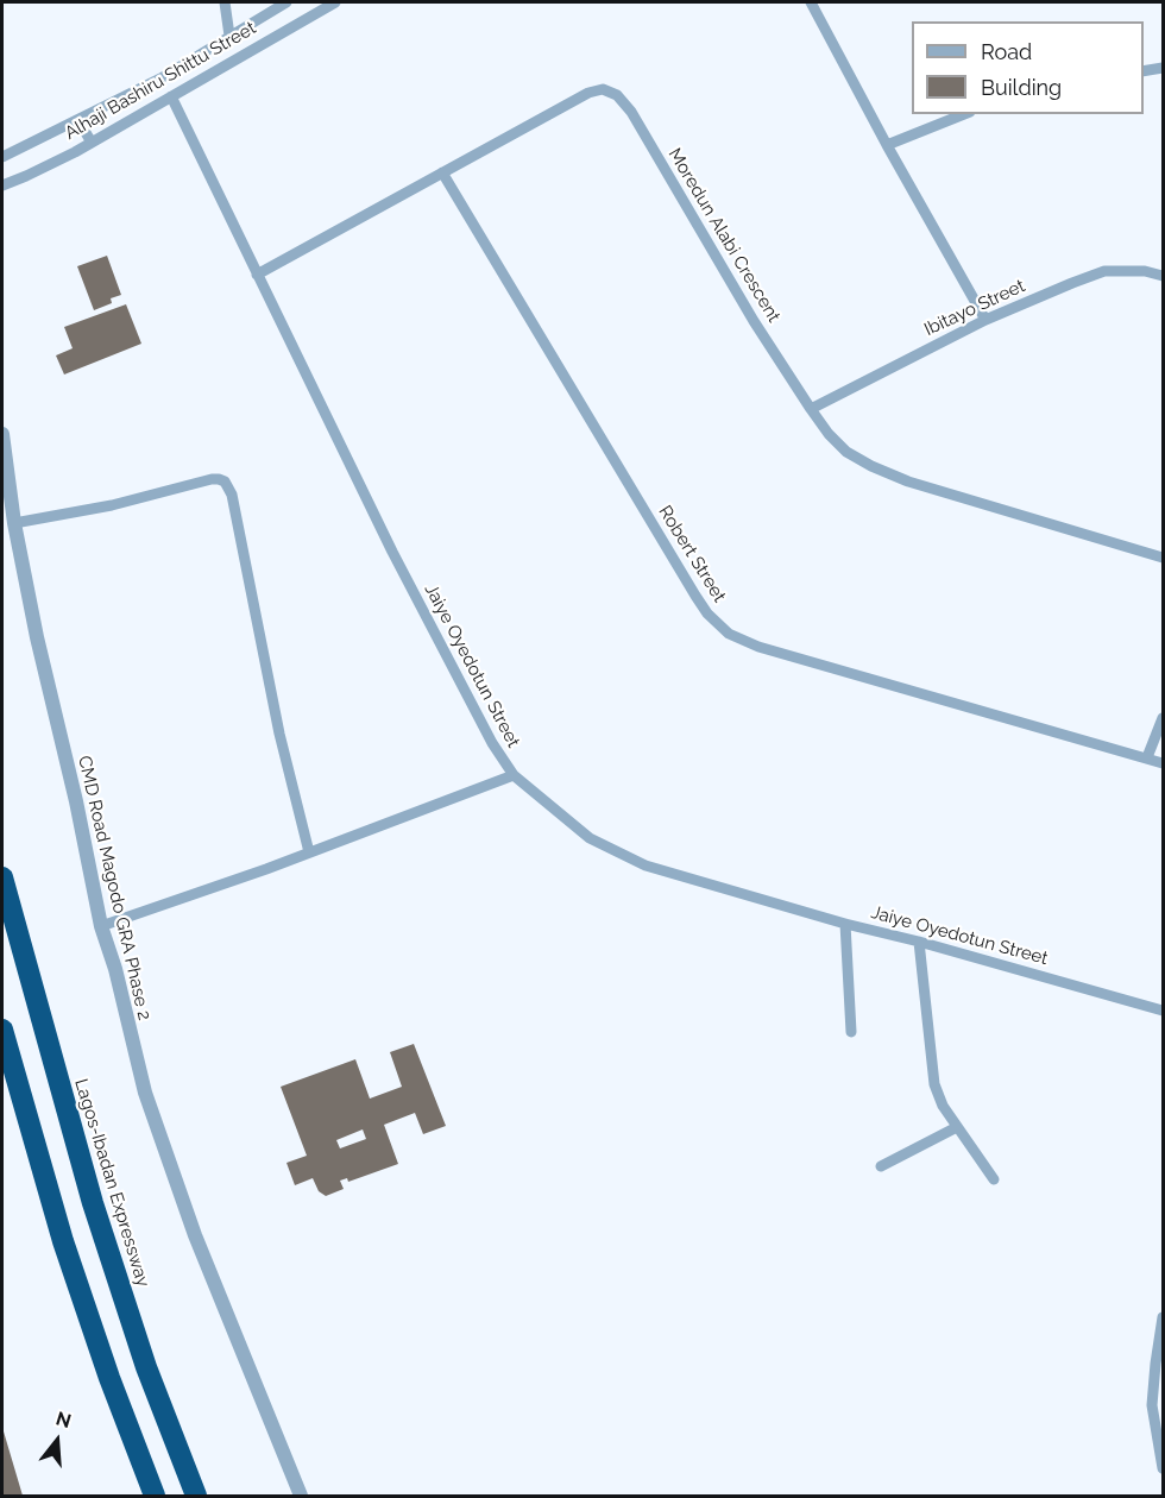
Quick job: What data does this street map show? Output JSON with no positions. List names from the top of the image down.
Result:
{
  "streets": {
    "highway": ["Lagos-Ibadan Expressway"],
    "street": [
      "Alhaji Bashiru Shittu Street",
      "Moredun Alabi Crescent",
      "Ibitayo Street",
      "Robert Street",
      "Jaiye Oyedotun Street",
      "CMD Road Magodo GRA Phase 2"
    ]
  },
  "crossings": [
    ["Alhaji Bashiru Shittu Street", "Jaiye Oyedotun Street"],
    ["Moredun Alabi Crescent", "Ibitayo Street"],
    ["Moredun Alabi Crescent", "Robert Street"],
    ["Moredun Alabi Crescent", "Jaiye Oyedotun Street"]
  ],
  "legend": ["Road", "Building"],
  "north": "top"
}
